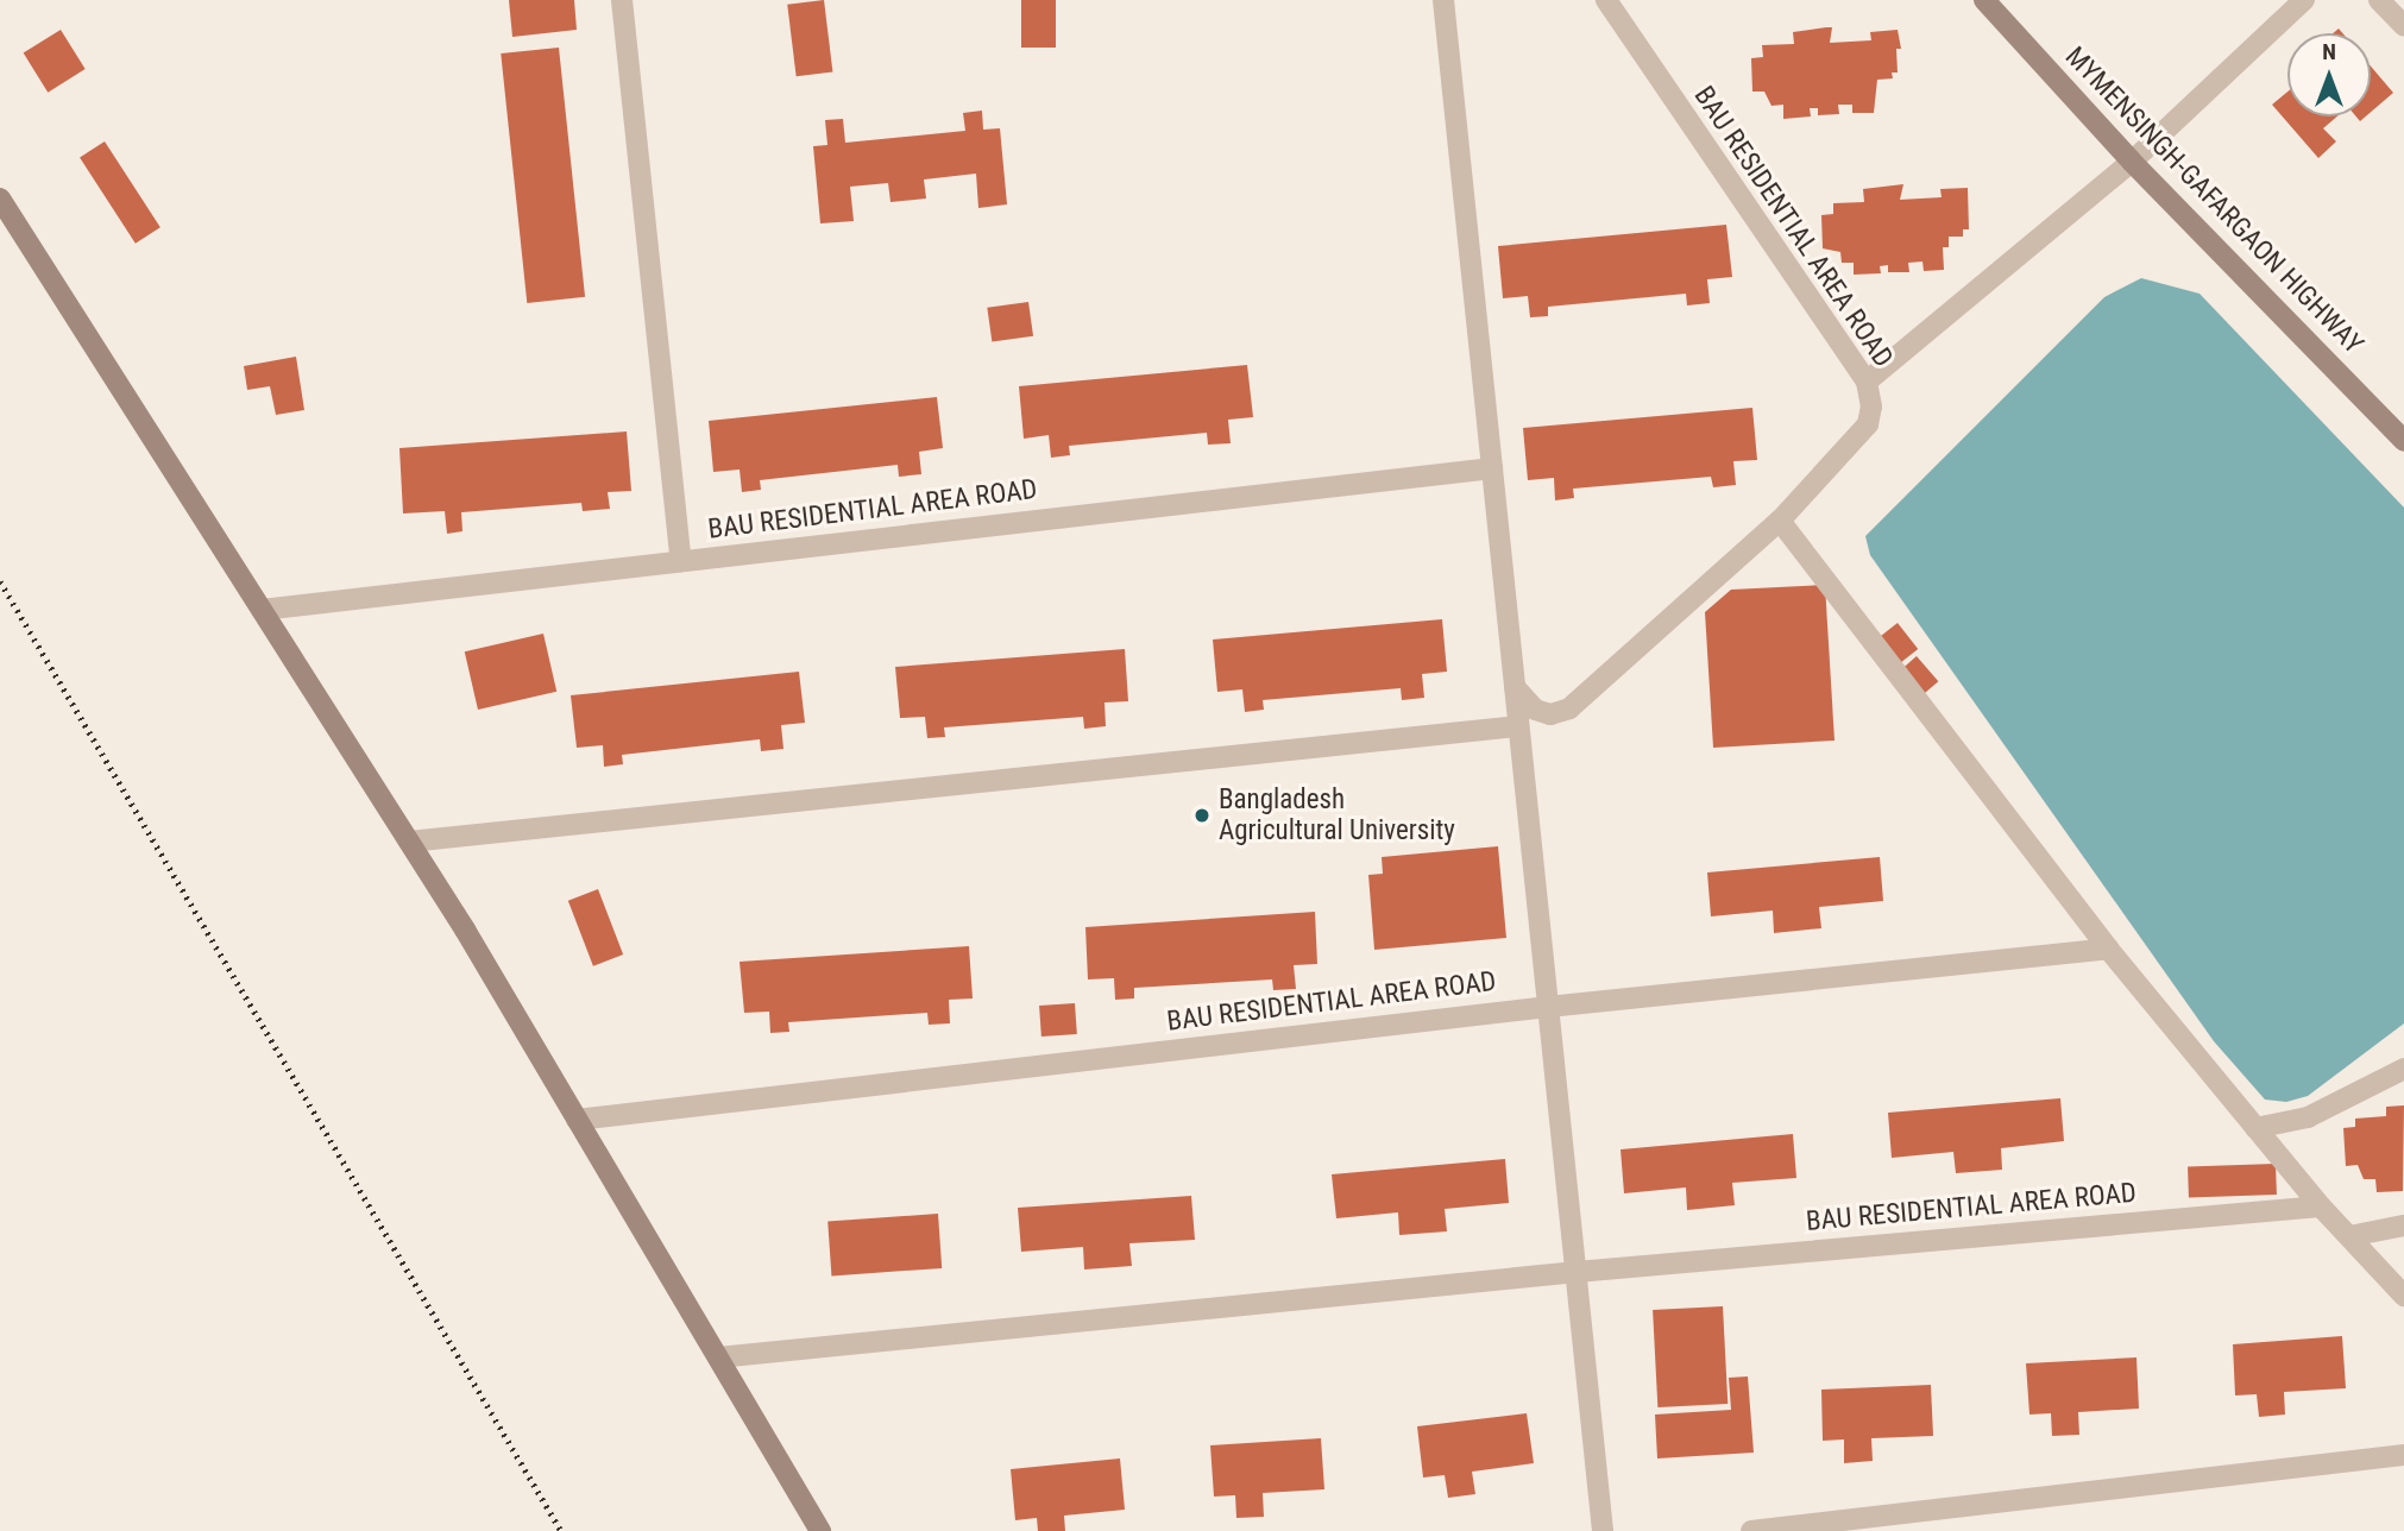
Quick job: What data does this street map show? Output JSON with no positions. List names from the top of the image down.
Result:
{
  "streets": {
    "street": ["MYMENSINGH-GAFARGAON HIGHWAY", "BAU RESIDENTIAL AREA ROAD"]
  },
  "places": ["Bangladesh Agricultural University"],
  "north": "top"
}
